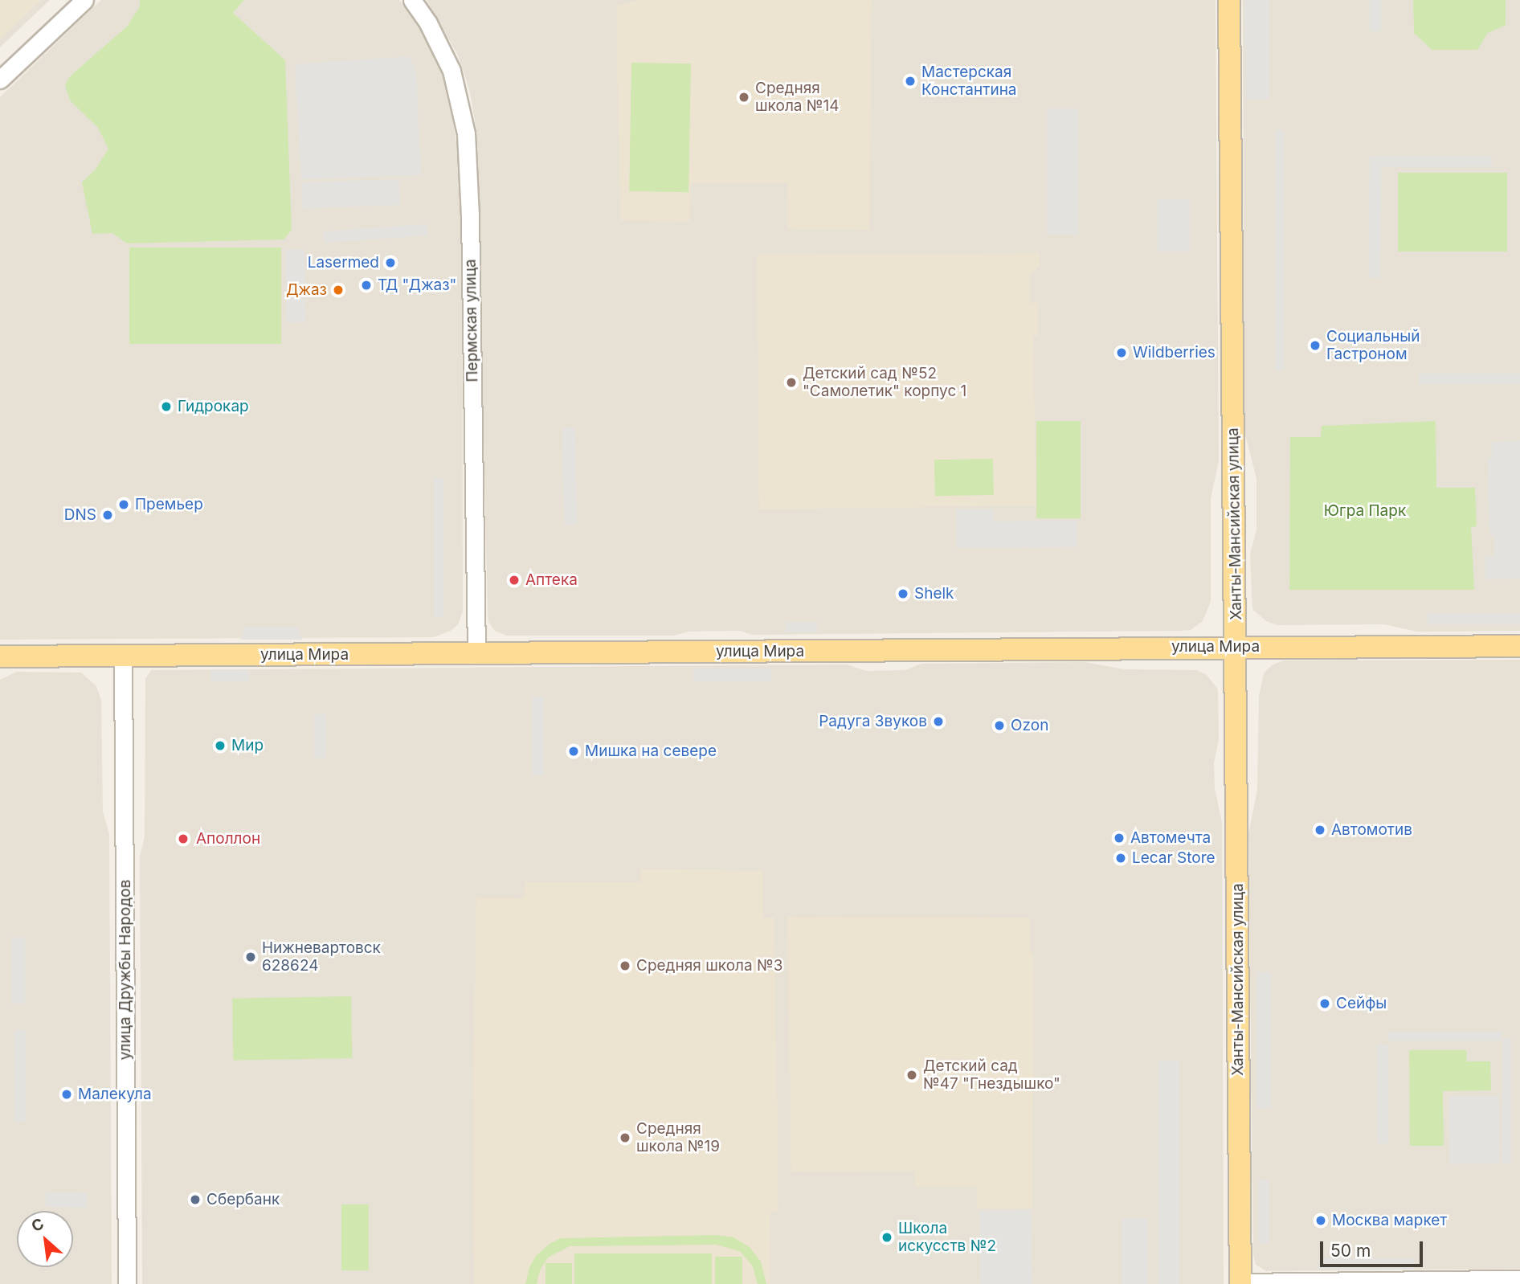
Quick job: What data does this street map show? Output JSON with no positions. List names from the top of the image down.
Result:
{
  "streets": {
    "main road": ["Ханты-Мансийская улица", "улица Мира"],
    "street": ["Пермская улица", "улица Дружбы Народов"]
  },
  "crossings": [
    ["Пермская улица", "улица Мира"],
    ["Ханты-Мансийская улица", "улица Мира"],
    ["улица Мира", "улица Дружбы Народов"]
  ],
  "parks": ["Югра Парк"],
  "places": [
    "Мастерская Константина",
    "Средняя школа №14",
    "Lasermed",
    "ТД \"Джаз\"",
    "Джаз",
    "Социальный Гастроном",
    "Wildberries",
    "Детский сад №52 \"Самолетик\" корпус 1",
    "Гидрокар",
    "Премьер",
    "DNS",
    "Аптека",
    "Shelk",
    "Радуга Звуков",
    "Ozon",
    "Мир",
    "Мишка на севере",
    "Автомотив",
    "Автомечта",
    "Аполлон",
    "Lecar Store",
    "Нижневартовск 628624",
    "Средняя школа №3",
    "Сейфы",
    "Детский сад №47 \"Гнездышко\"",
    "Малекула",
    "Средняя школа №19",
    "Сбербанк",
    "Москва маркет",
    "Школа искусств №2"
  ],
  "scale_bar": "50 m",
  "north": "top left"
}
